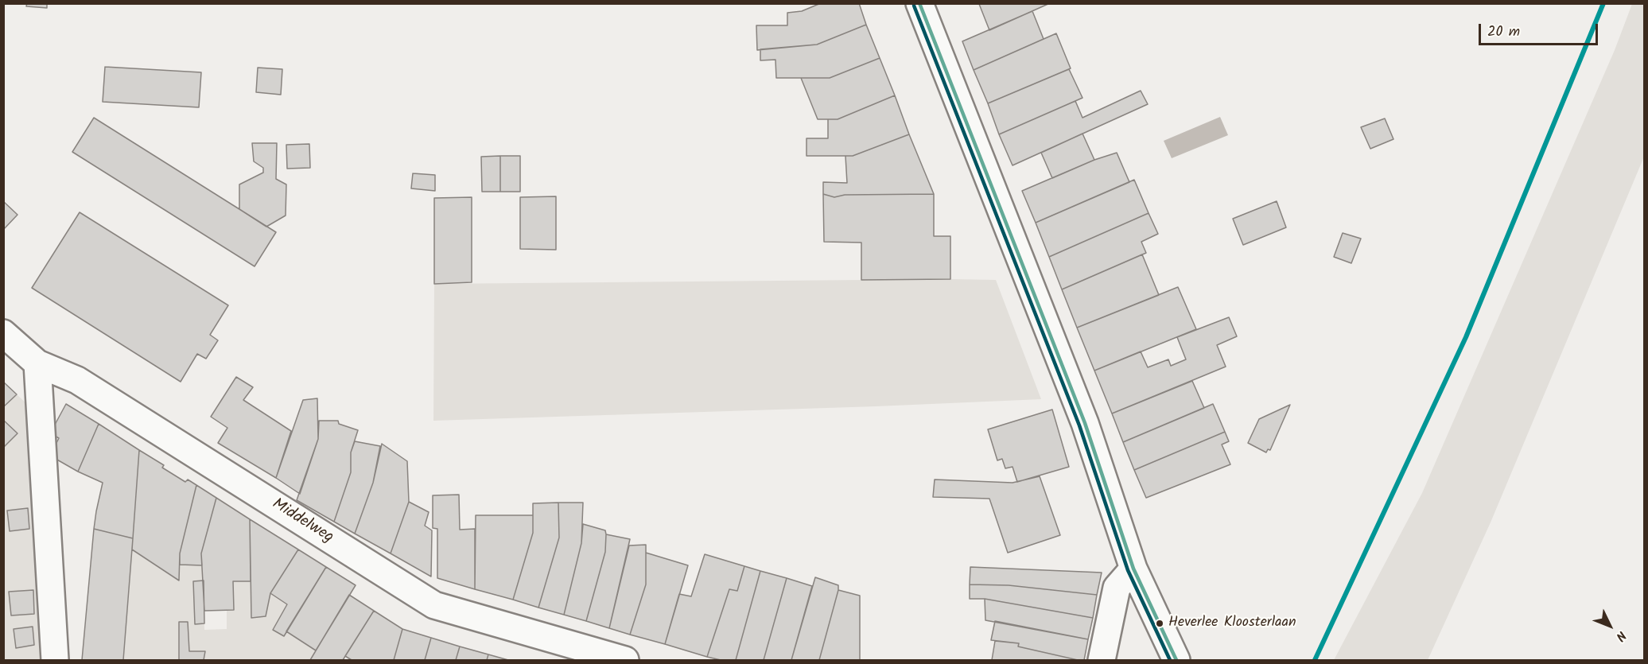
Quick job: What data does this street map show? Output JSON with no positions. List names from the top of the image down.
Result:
{
  "streets": {
    "street": ["Middelweg"]
  },
  "places": ["Heverlee Kloosterlaan"],
  "scale_bar": "20 m",
  "north": "bottom right"
}
